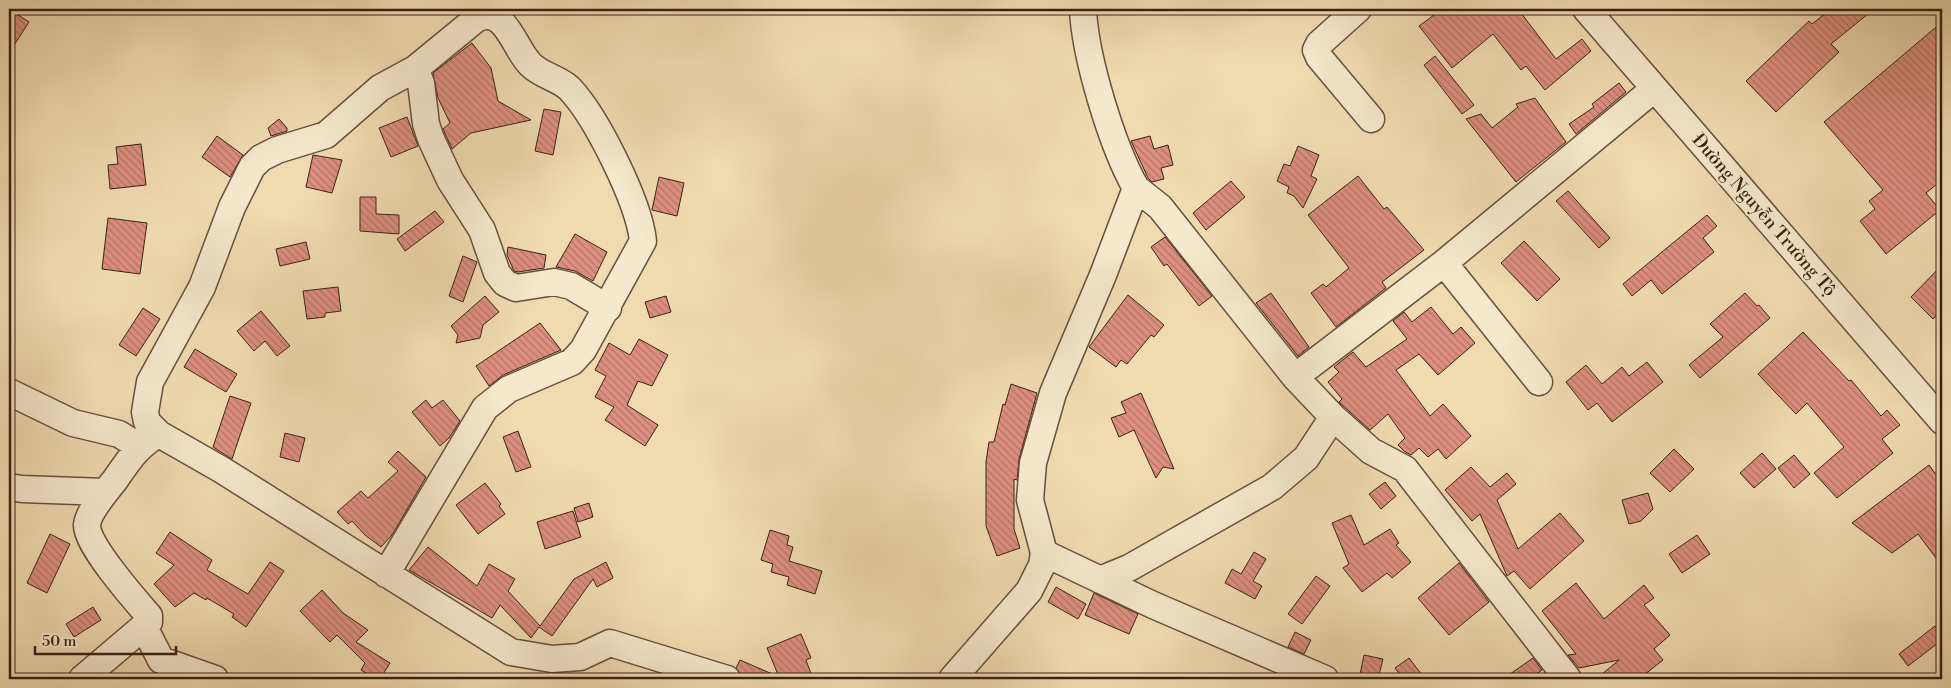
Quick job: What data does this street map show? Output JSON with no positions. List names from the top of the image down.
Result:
{
  "streets": {
    "street": ["Đường Nguyễn Trường Tộ"]
  },
  "scale_bar": "50 m"
}
